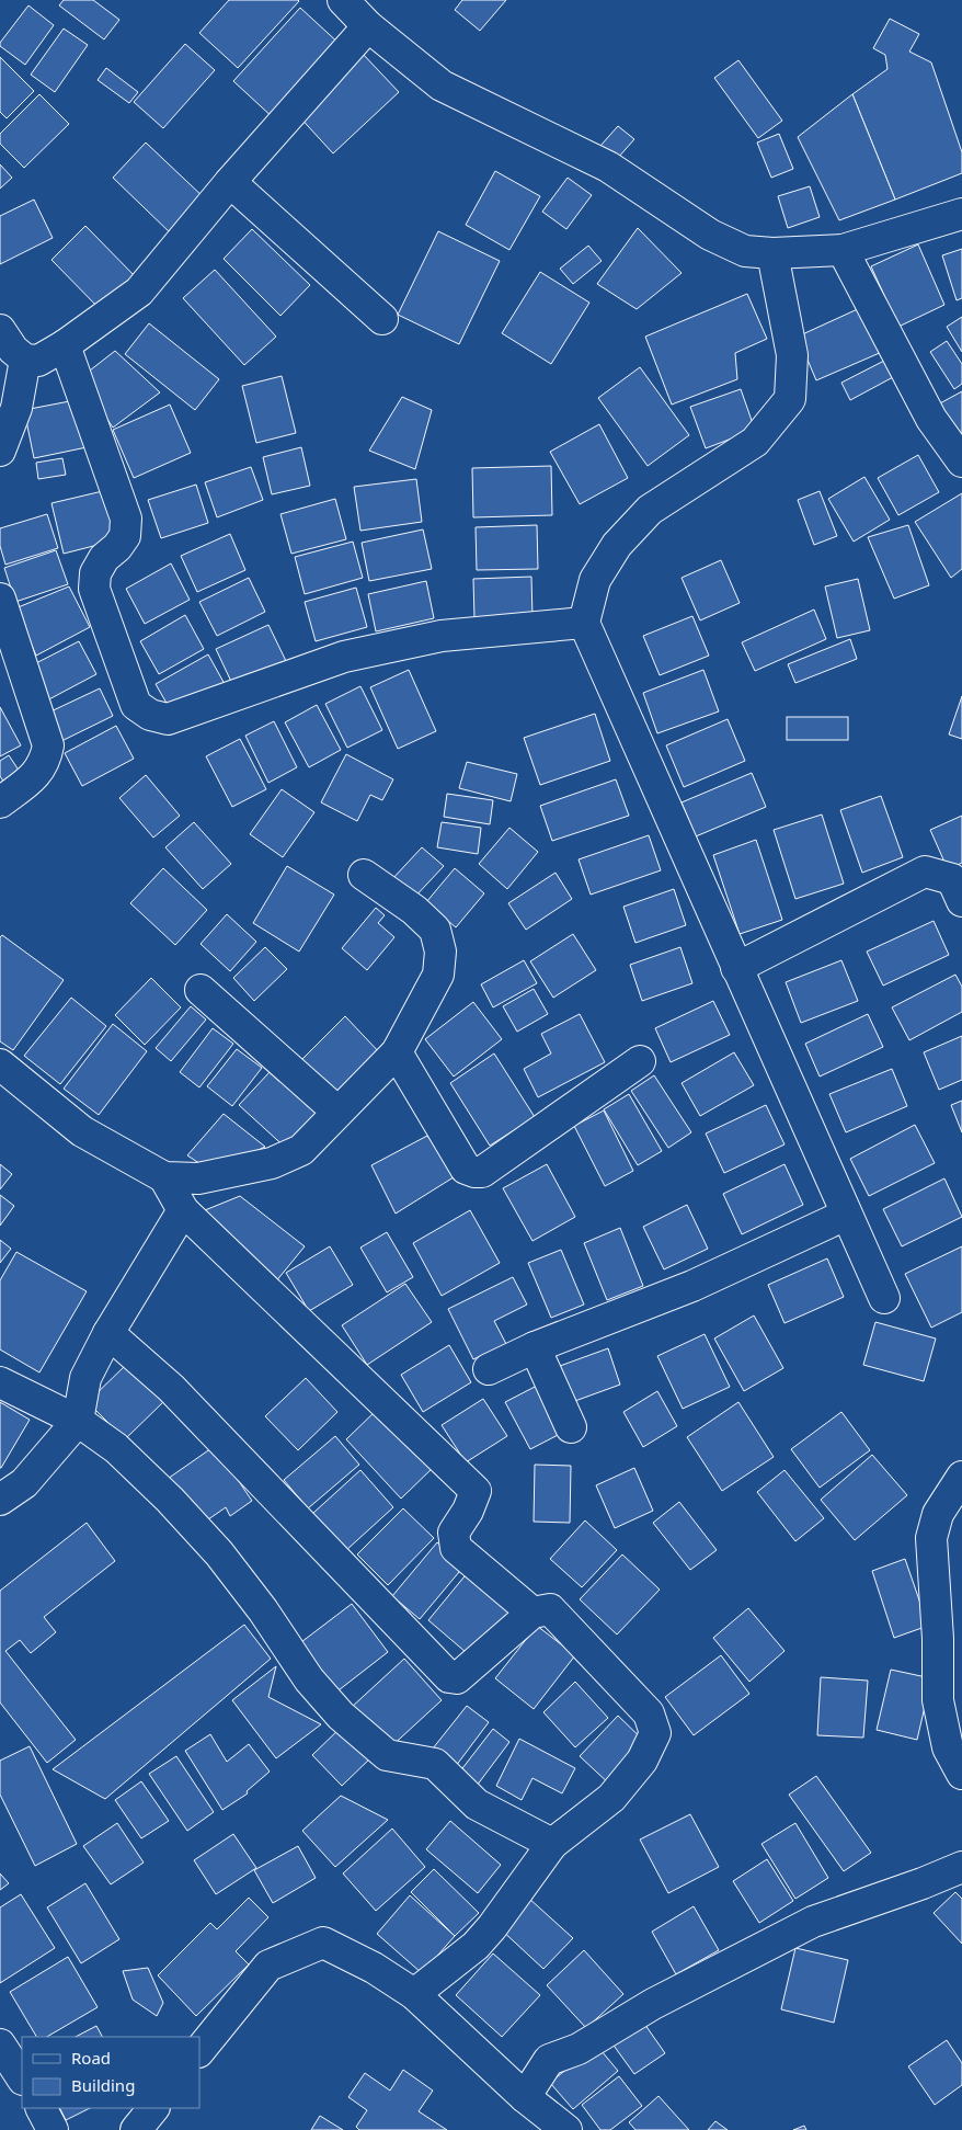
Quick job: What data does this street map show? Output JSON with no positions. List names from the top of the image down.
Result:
{
  "legend": ["Road", "Building"]
}
